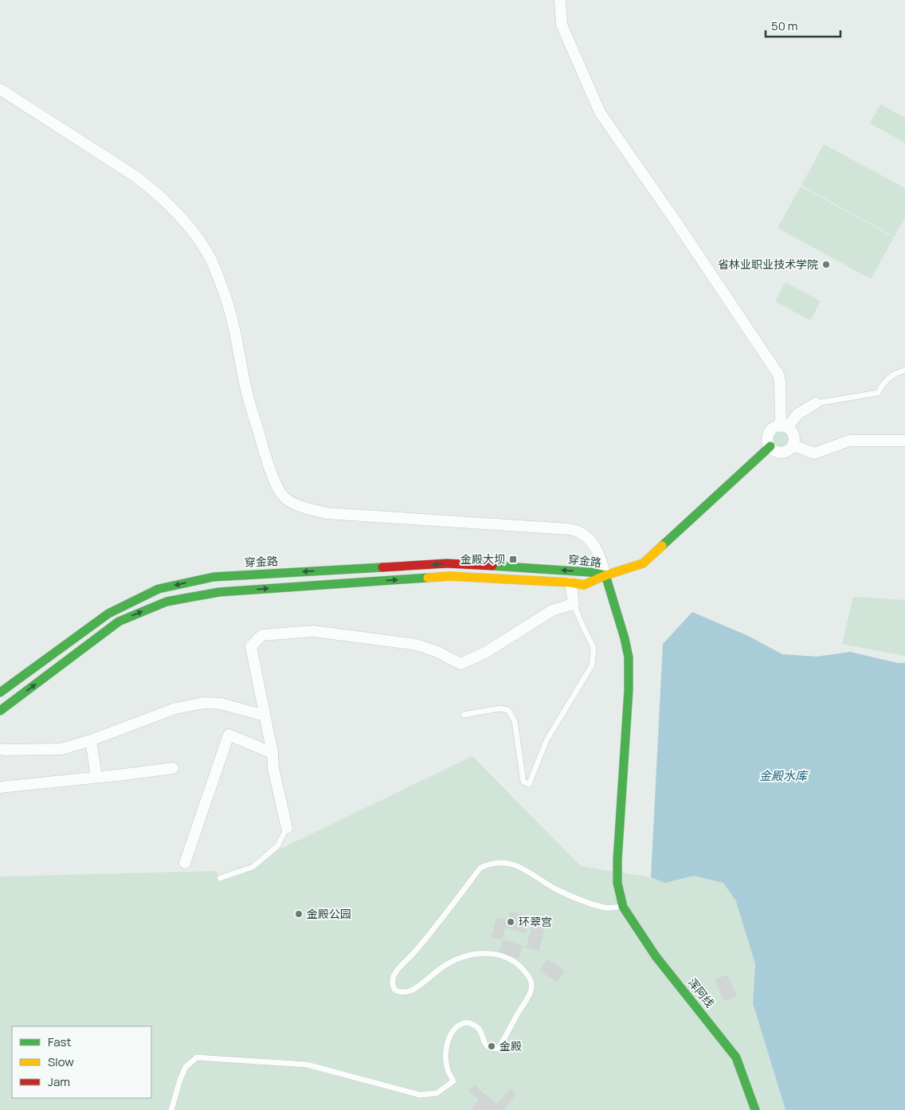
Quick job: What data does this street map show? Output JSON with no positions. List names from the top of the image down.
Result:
{
  "streets": {
    "main road": ["穿金路", "浑阿线"]
  },
  "crossings": [
    ["穿金路", "浑阿线"]
  ],
  "water": ["金殿水库"],
  "places": {
    "other": [
      "省林业职业技术学院",
      "金殿公园",
      "环翠宫",
      "金殿"
    ],
    "transit": ["金殿大坝"]
  },
  "legend": ["Fast", "Slow", "Jam"],
  "scale_bar": "50 m"
}
